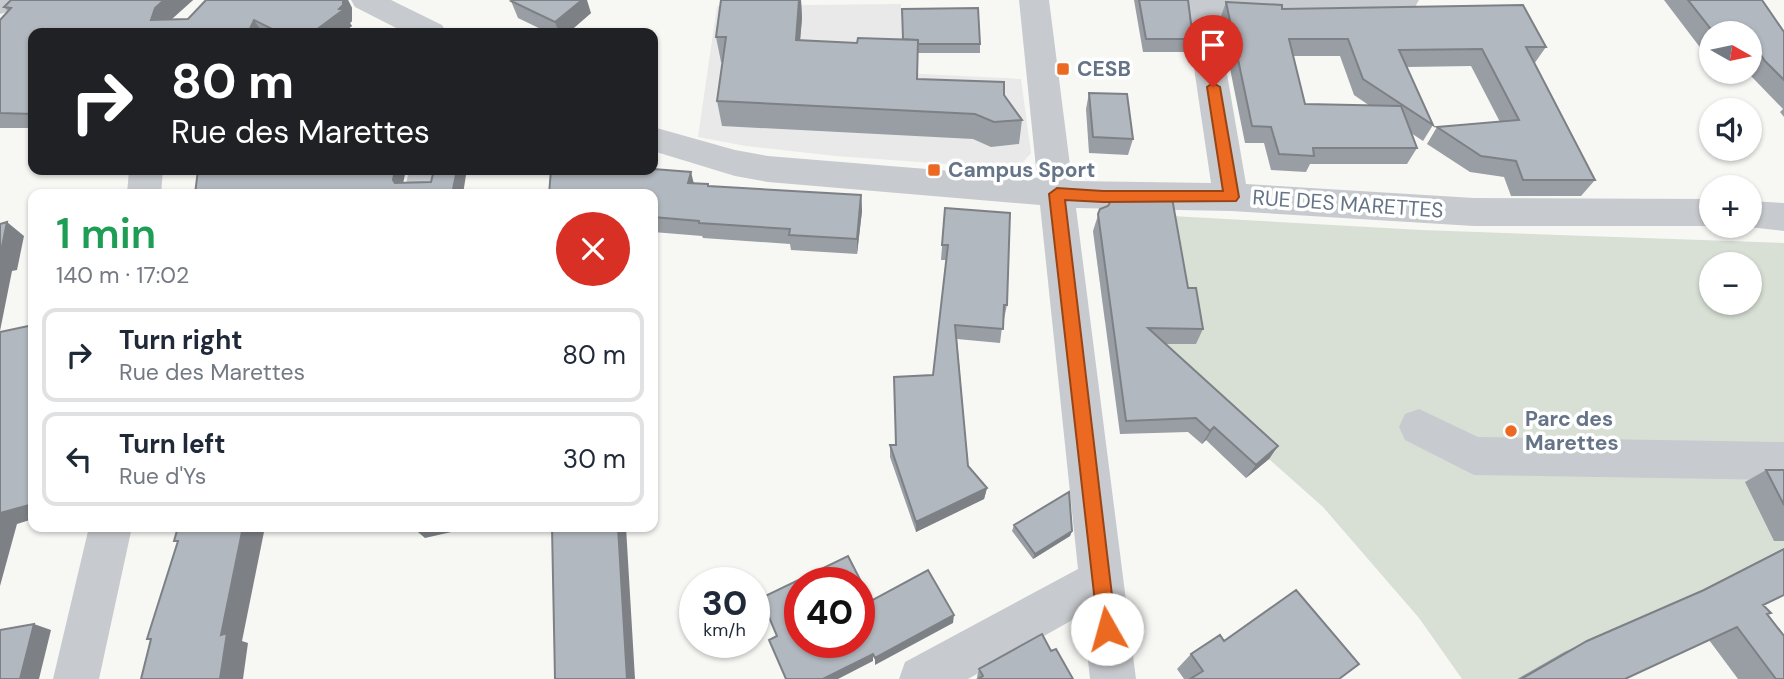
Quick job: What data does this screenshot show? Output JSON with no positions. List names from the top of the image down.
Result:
{
  "streets": {
    "street": ["RUE DES MARETTES"]
  },
  "places": {
    "transit": ["CESB", "Campus Sport"],
    "other": ["Parc des Marettes"]
  },
  "north": "right",
  "page": {
    "map_buttons": ["+", "−"],
    "turn": ["80 m", "Rue des Marettes"],
    "heading": ["1 min", "140 m · 17:02"],
    "list": [
      {
        "name": "Turn right",
        "note": "Rue des Marettes",
        "value": "80 m"
      },
      {
        "name": "Turn left",
        "note": "Rue d'Ys",
        "value": "30 m"
      }
    ],
    "speed": "30 km/h",
    "limit": "40"
  }
}
